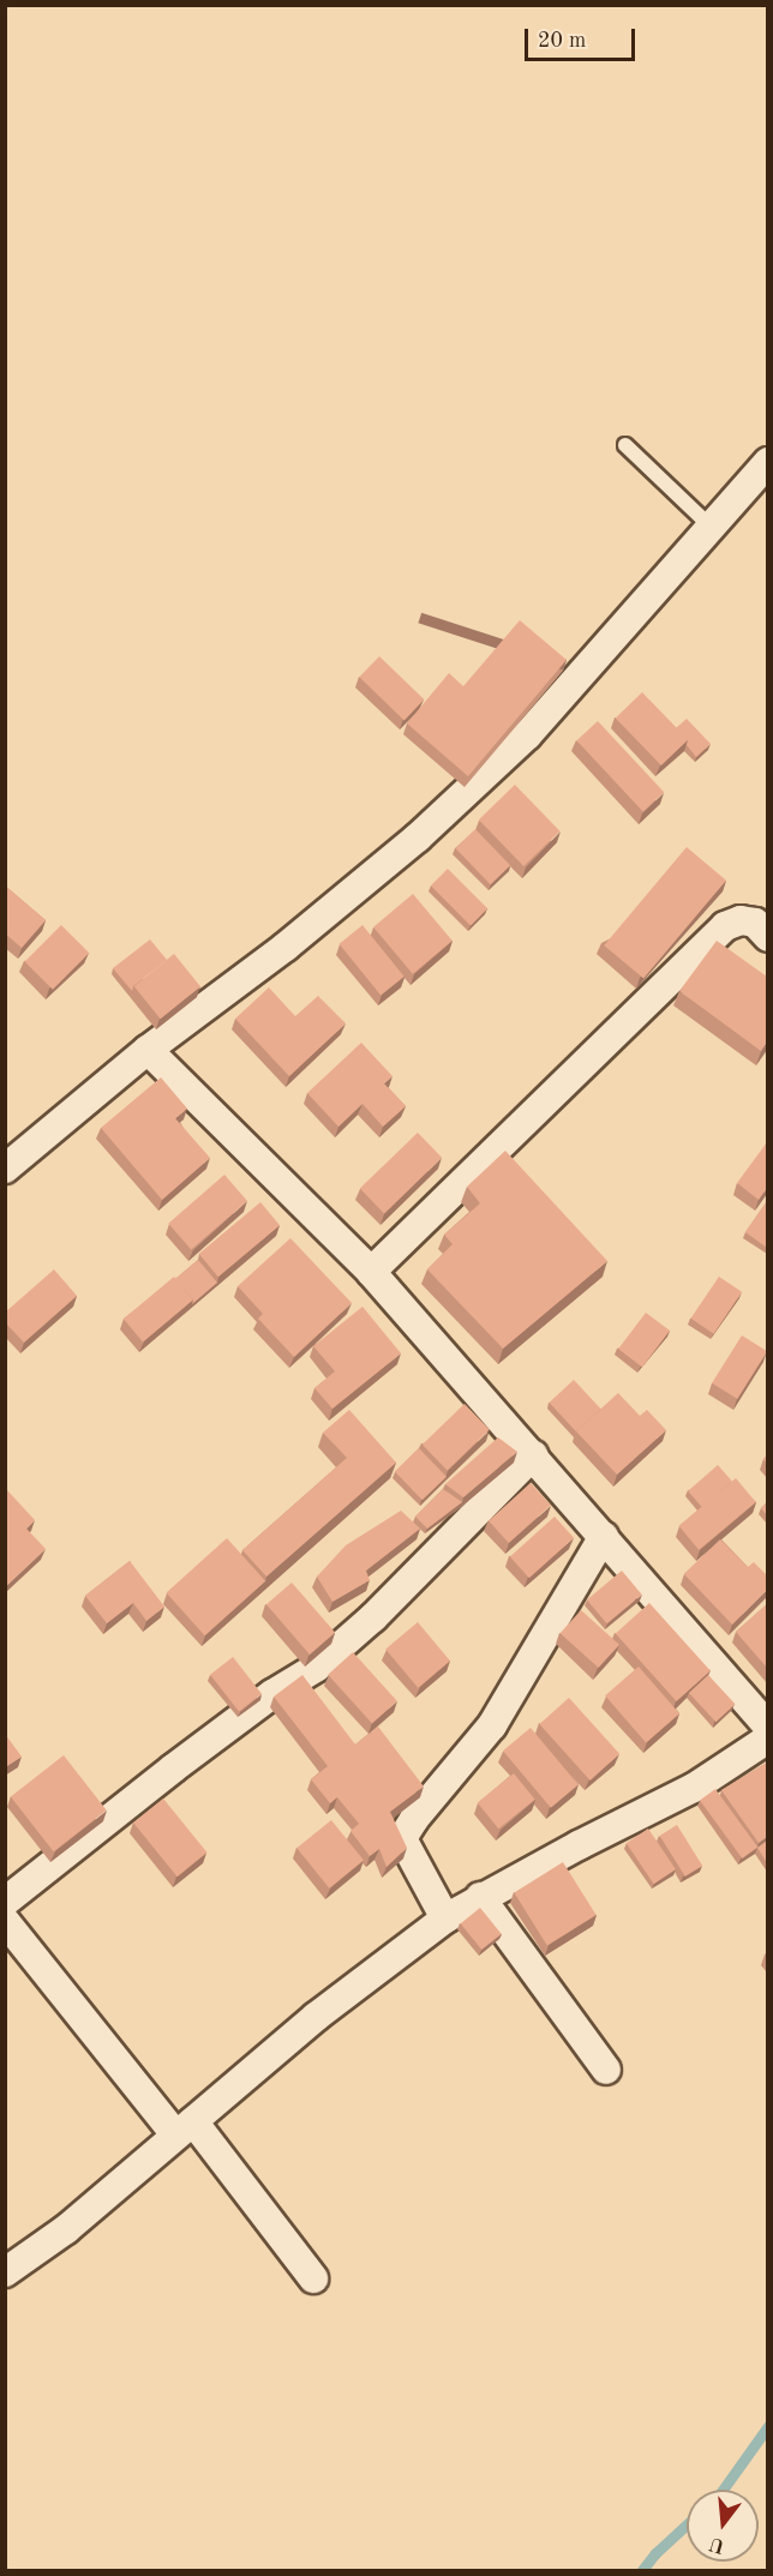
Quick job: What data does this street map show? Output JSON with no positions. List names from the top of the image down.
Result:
{
  "scale_bar": "20 m",
  "north": "bottom"
}
